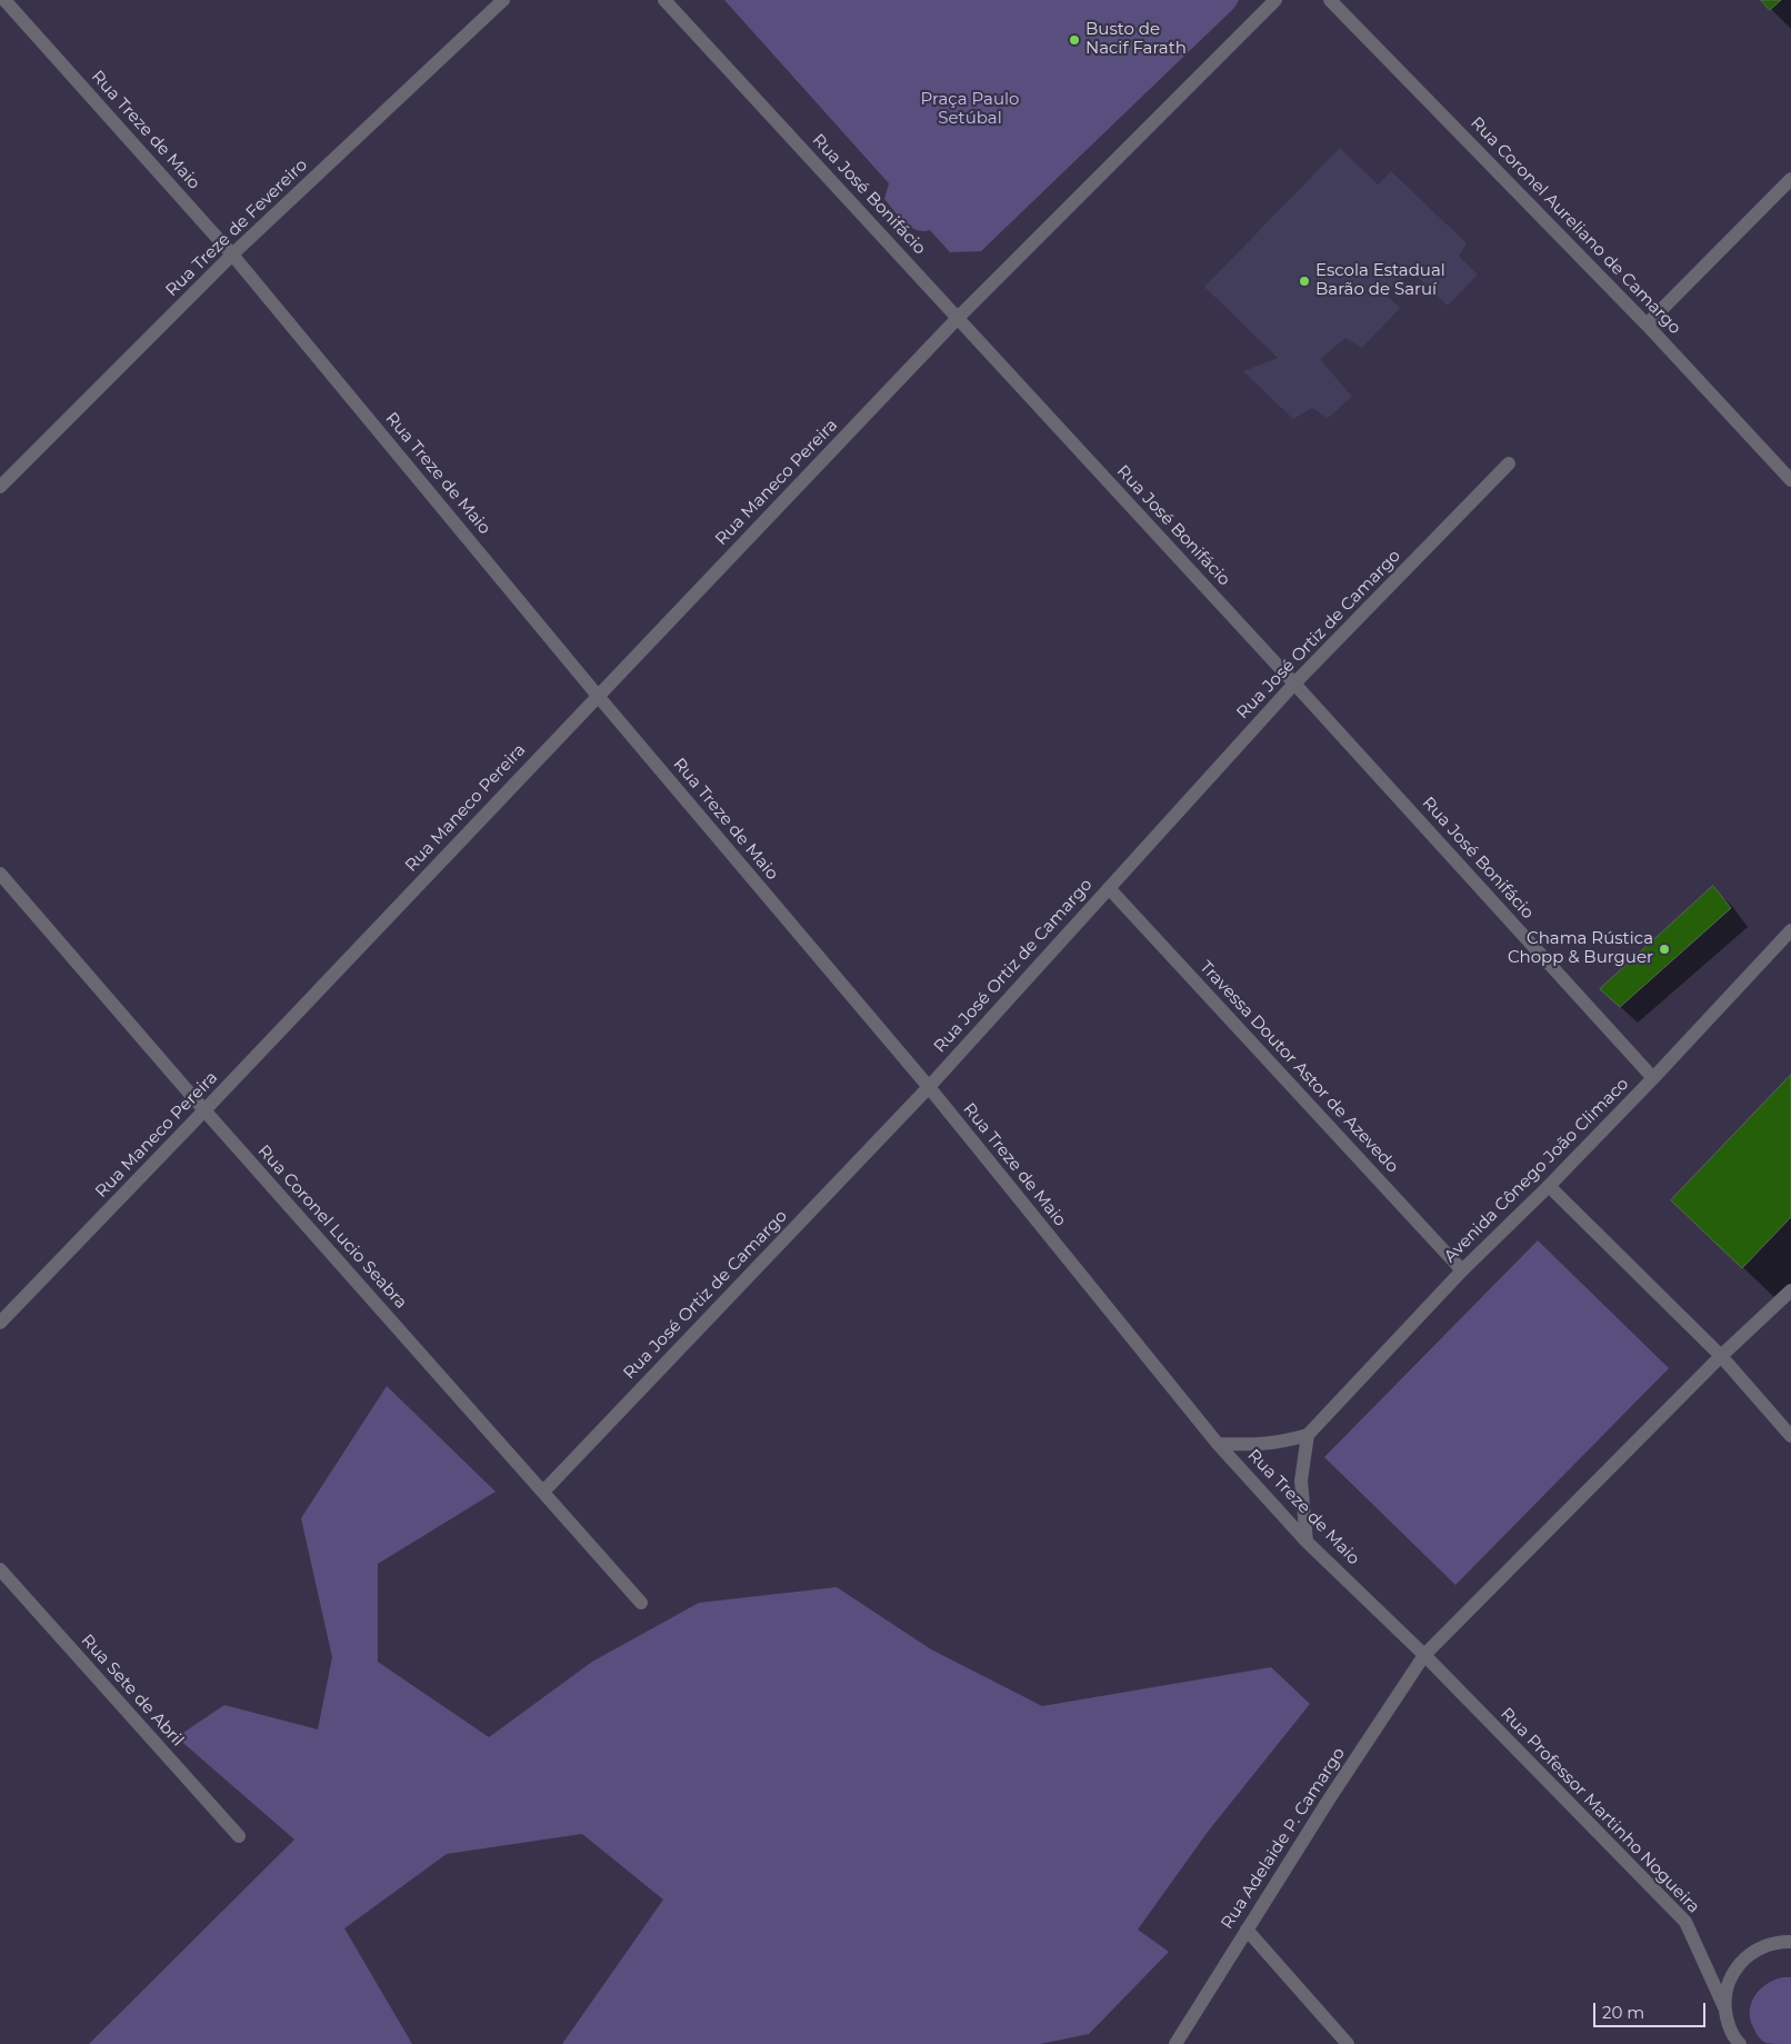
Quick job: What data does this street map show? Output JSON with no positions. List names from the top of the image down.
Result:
{
  "streets": {
    "street": [
      "Rua Treze de Maio",
      "Rua José Bonifácio",
      "Rua Coronel Aureliano de Camargo",
      "Rua Treze de Fevereiro",
      "Rua Maneco Pereira",
      "Rua José Ortiz de Camargo",
      "Travessa Doutor Astor de Azevedo",
      "Avenida Cônego João Climaco",
      "Rua Coronel Lucio Seabra",
      "Rua Sete de Abril",
      "Rua Professor Martinho Nogueira",
      "Rua Adelaide P. Camargo"
    ]
  },
  "crossings": [
    ["Rua Treze de Maio", "Rua Treze de Fevereiro"],
    ["Rua Treze de Maio", "Rua Maneco Pereira"],
    ["Rua Treze de Maio", "Rua José Ortiz de Camargo"],
    ["Rua Treze de Maio", "Rua Professor Martinho Nogueira"],
    ["Rua Treze de Maio", "Rua Adelaide P. Camargo"],
    ["Rua José Bonifácio", "Rua Maneco Pereira"],
    ["Rua José Bonifácio", "Rua José Ortiz de Camargo"],
    ["Rua José Bonifácio", "Avenida Cônego João Climaco"],
    ["Rua Maneco Pereira", "Rua Coronel Lucio Seabra"],
    ["Rua José Ortiz de Camargo", "Travessa Doutor Astor de Azevedo"],
    ["Rua José Ortiz de Camargo", "Rua Coronel Lucio Seabra"],
    ["Travessa Doutor Astor de Azevedo", "Avenida Cônego João Climaco"],
    ["Rua Professor Martinho Nogueira", "Rua Adelaide P. Camargo"]
  ],
  "parks": ["Praça Paulo Setúbal"],
  "places": ["Busto de Nacif Farath", "Escola Estadual Barão de Saruí", "Chama Rústica Chopp & Burguer"],
  "scale_bar": "20 m"
}
